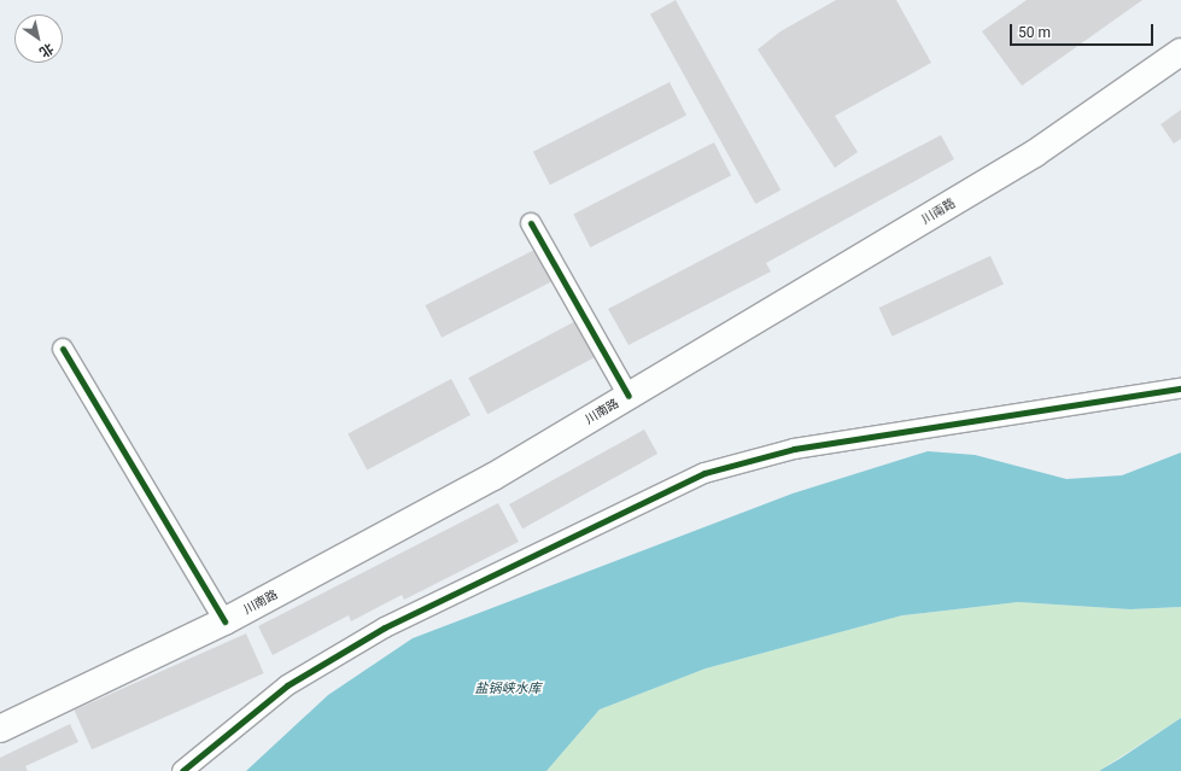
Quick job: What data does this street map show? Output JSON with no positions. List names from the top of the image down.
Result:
{
  "streets": {
    "main road": ["川南路"]
  },
  "water": ["盐锅峡水库"],
  "scale_bar": "50 m",
  "north": "bottom right"
}
